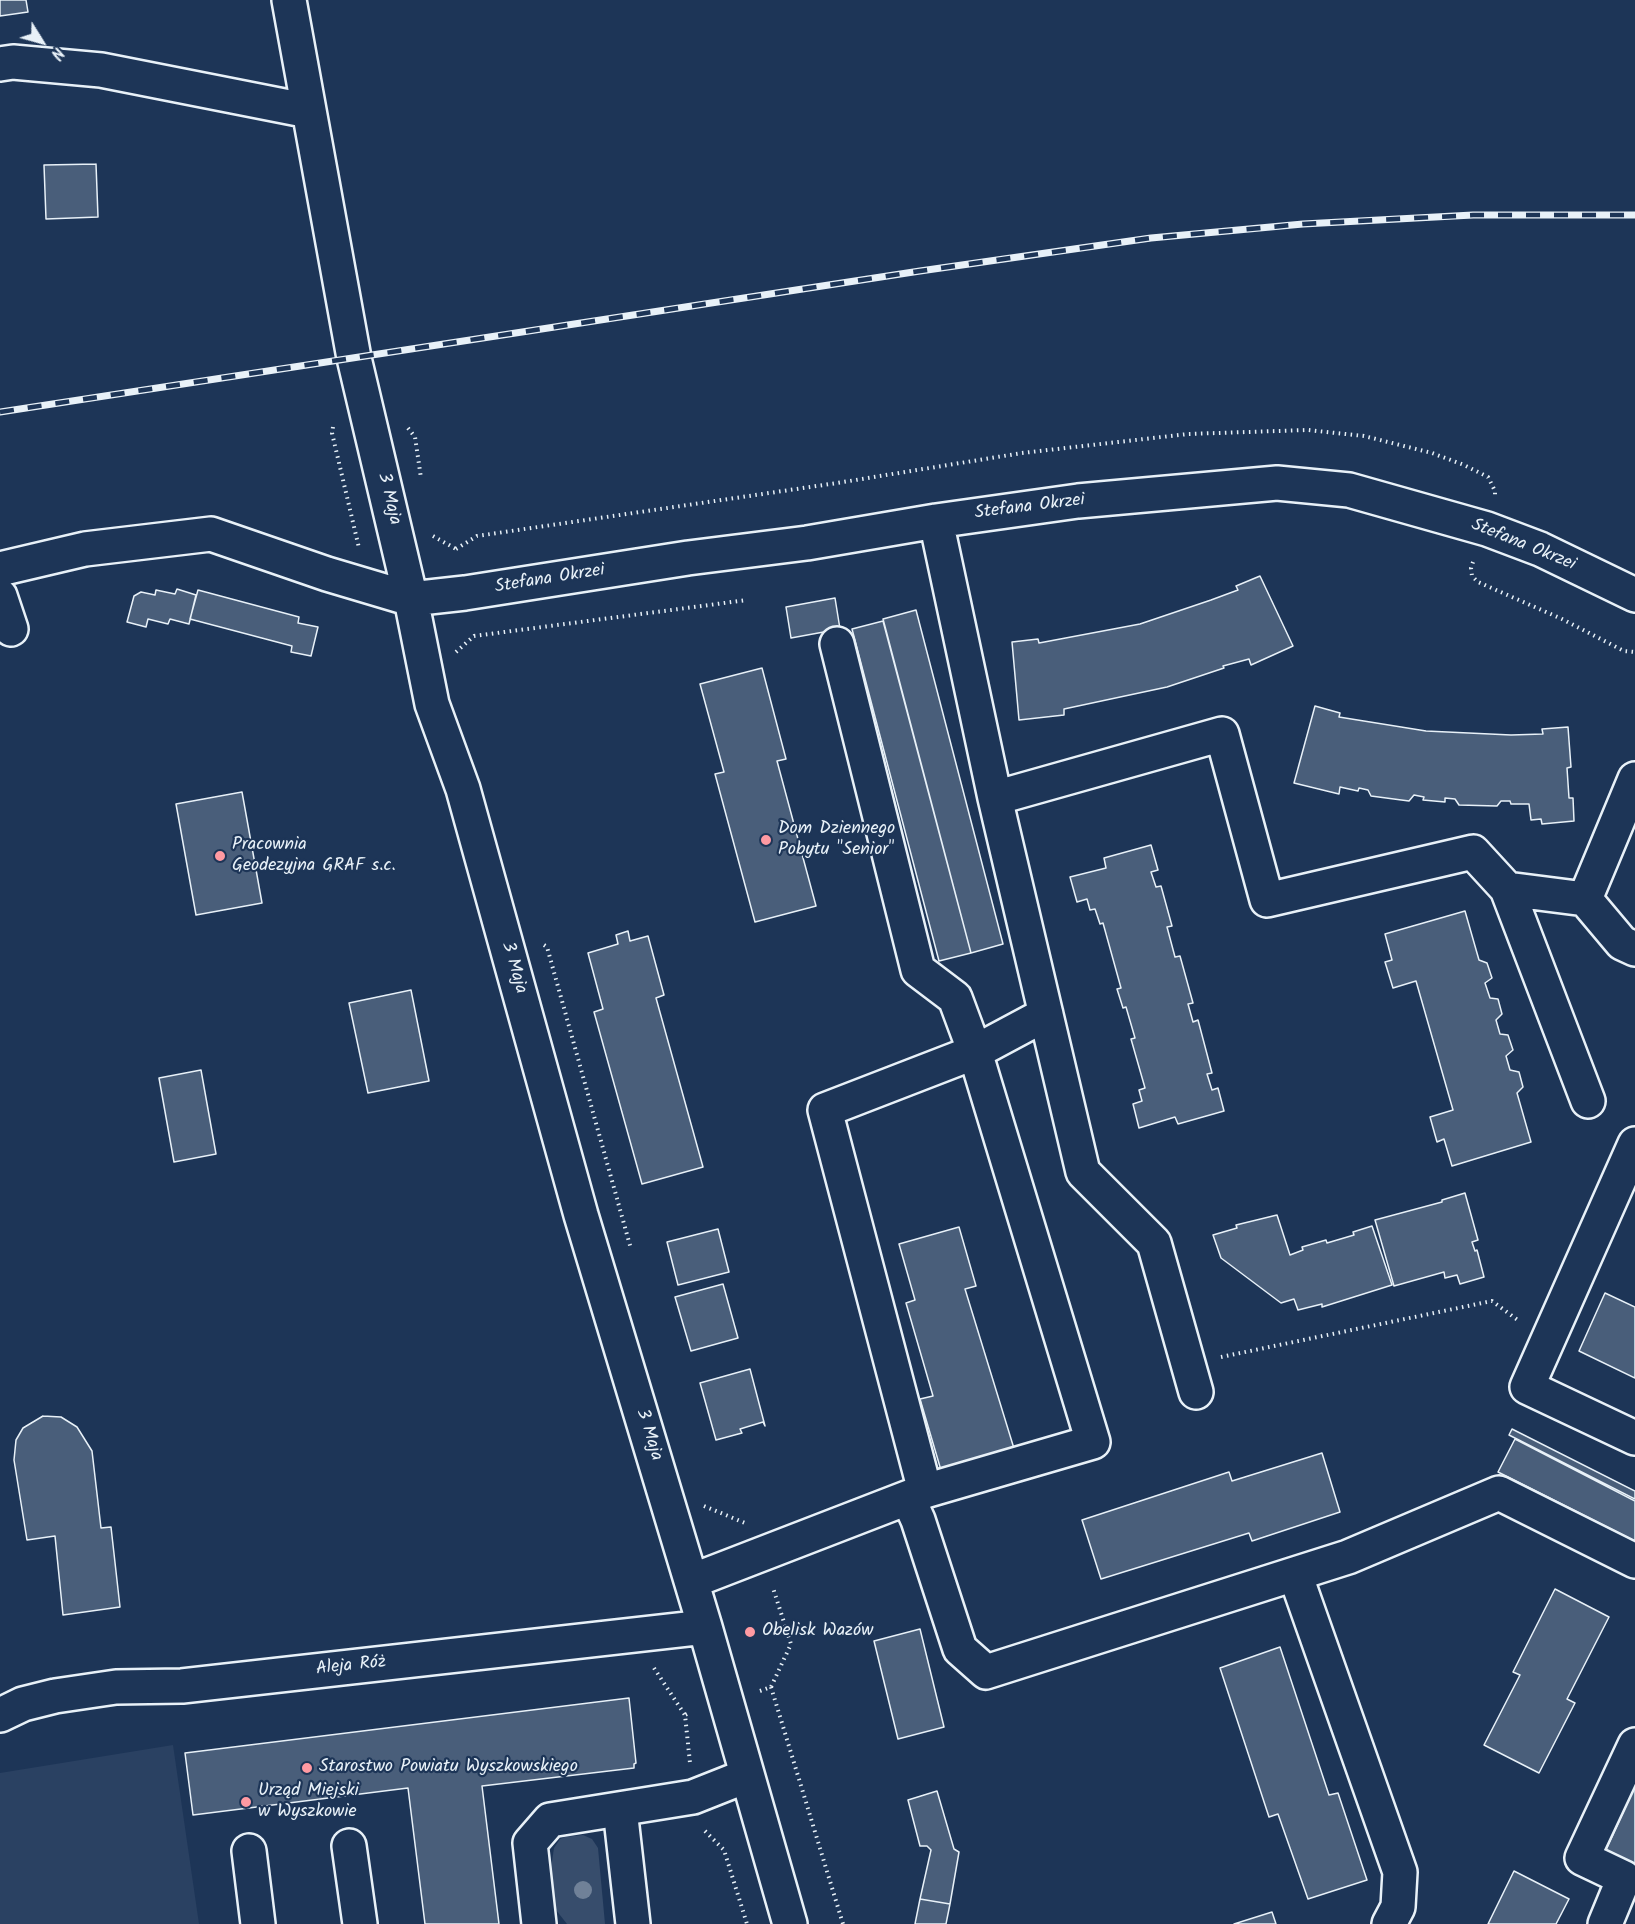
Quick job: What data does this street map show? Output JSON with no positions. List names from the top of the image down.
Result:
{
  "streets": {
    "street": ["3 Maja", "Stefana Okrzei", "Aleja Róż"]
  },
  "crossings": [
    ["3 Maja", "Stefana Okrzei"],
    ["3 Maja", "Aleja Róż"]
  ],
  "places": [
    "Dom Dziennego Pobytu \"Senior\"",
    "Pracownia Geodezyjna GRAF s.c.",
    "Obelisk Wazów",
    "Starostwo Powiatu Wyszkowskiego",
    "Urząd Miejski w Wyszkowie"
  ],
  "north": "bottom right"
}
